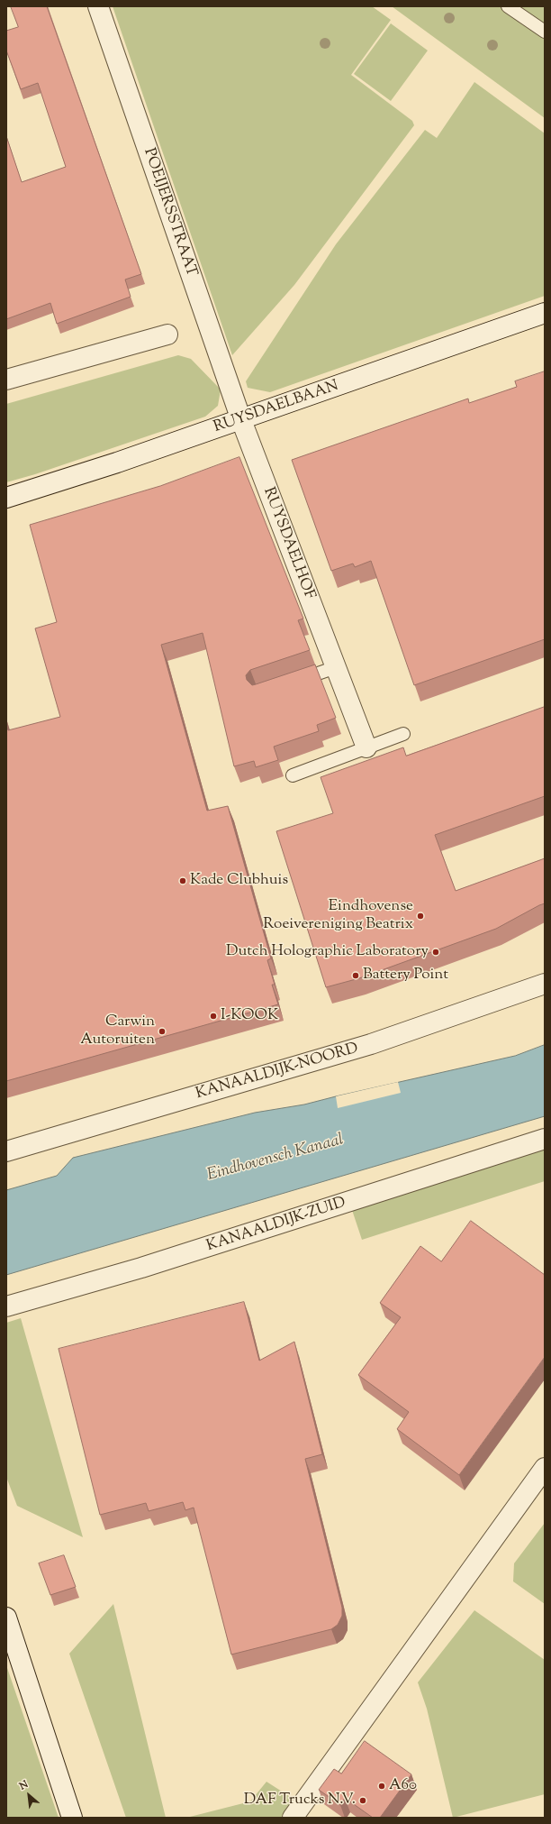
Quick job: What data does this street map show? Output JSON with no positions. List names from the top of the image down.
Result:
{
  "streets": {
    "street": [
      "POEIJERSSTRAAT",
      "RUYSDAELBAAN",
      "RUYSDAELHOF",
      "KANAALDIJK-NOORD",
      "KANAALDIJK-ZUID"
    ]
  },
  "crossings": [
    ["POEIJERSSTRAAT", "RUYSDAELBAAN"],
    ["POEIJERSSTRAAT", "RUYSDAELHOF"],
    ["RUYSDAELBAAN", "RUYSDAELHOF"]
  ],
  "water": ["Eindhovensch Kanaal"],
  "places": [
    "Kade Clubhuis",
    "Eindhovense Roeivereniging Beatrix",
    "Dutch Holographic Laboratory",
    "Battery Point",
    "I-KOOK",
    "Carwin Autoruiten",
    "A60",
    "DAF Trucks N.V."
  ],
  "north": "top left"
}
